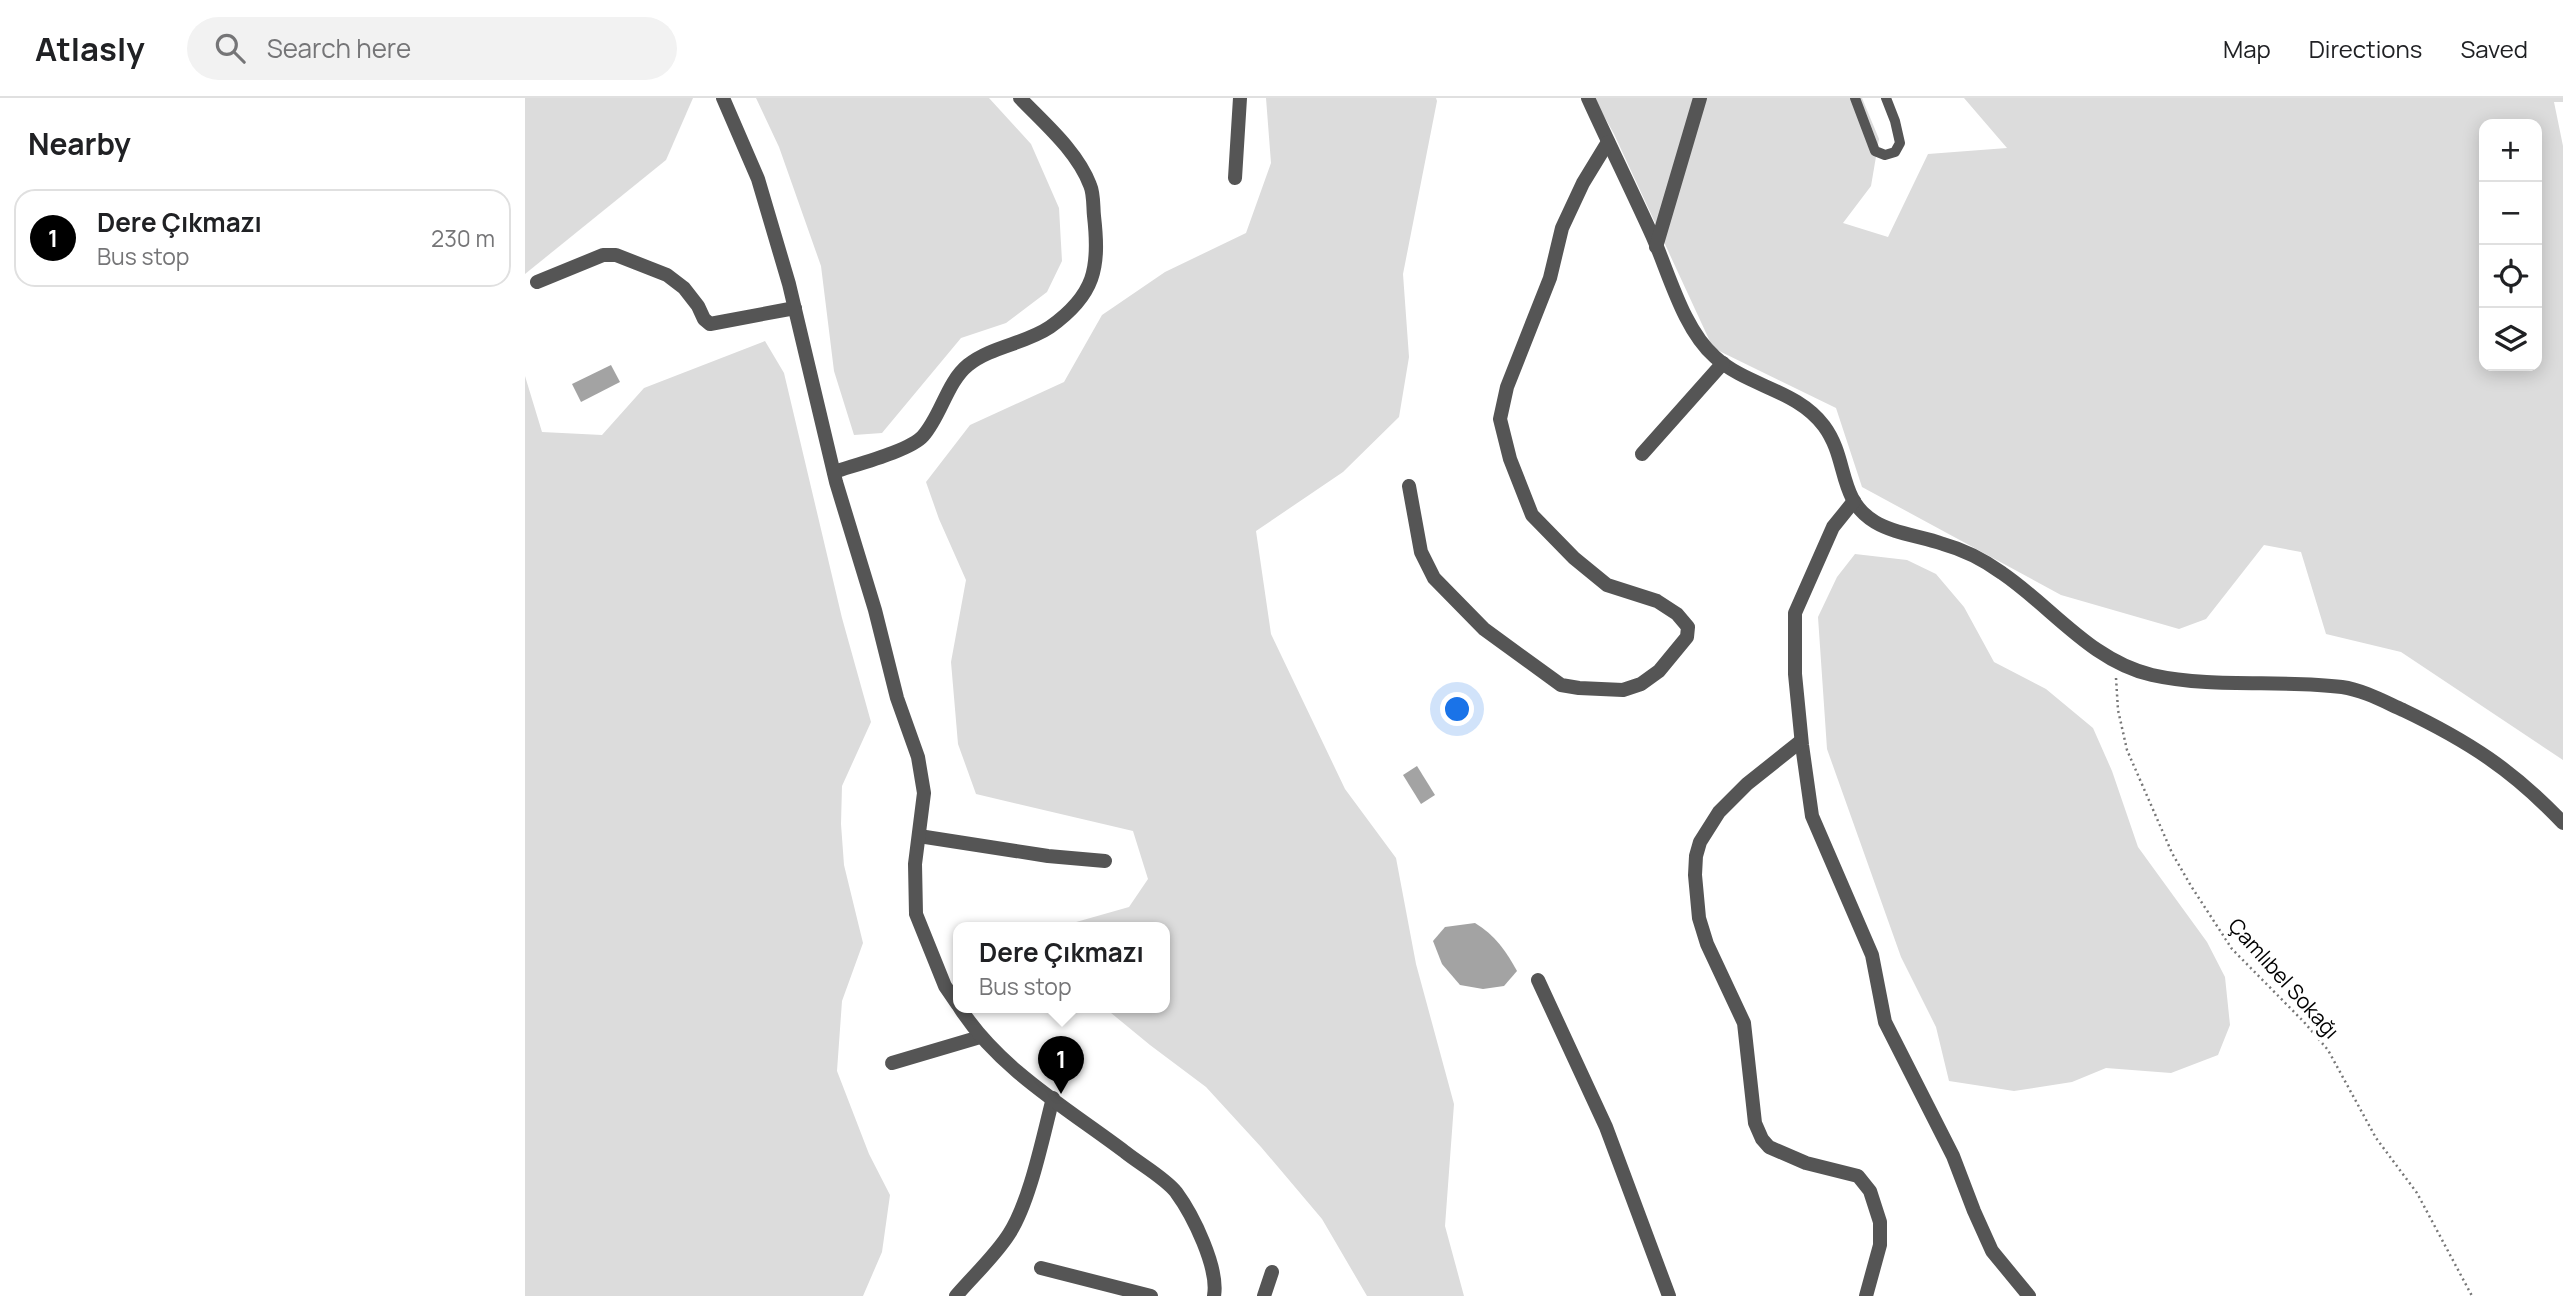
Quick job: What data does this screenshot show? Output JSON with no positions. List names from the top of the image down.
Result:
{
  "streets": {
    "path": ["Çamlıbel Sokağı"]
  },
  "page": {
    "header": "Atlasly",
    "search": "Search here",
    "nav": ["Map", "Directions", "Saved"],
    "heading": "Nearby",
    "map_buttons": ["+", "−"],
    "list": [
      {
        "mark": "1",
        "name": "Dere Çıkmazı",
        "note": "Bus stop",
        "value": "230 m"
      }
    ],
    "popup": ["Dere Çıkmazı", "Bus stop"],
    "pins": "1"
  }
}
